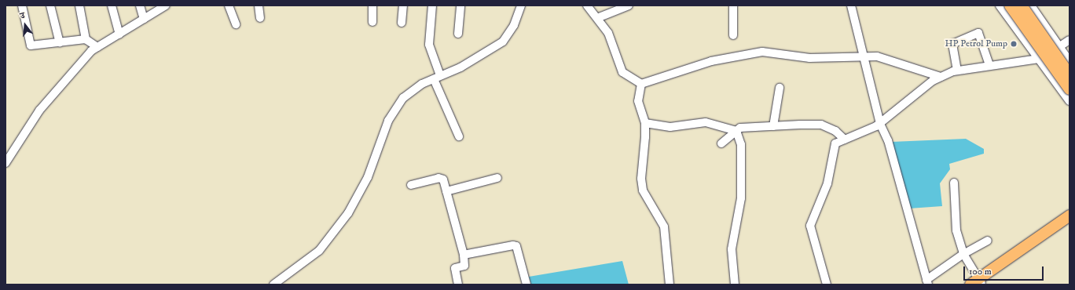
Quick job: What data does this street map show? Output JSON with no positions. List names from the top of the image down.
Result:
{
  "places": ["HP Petrol Pump"],
  "scale_bar": "100 m",
  "north": "top"
}
